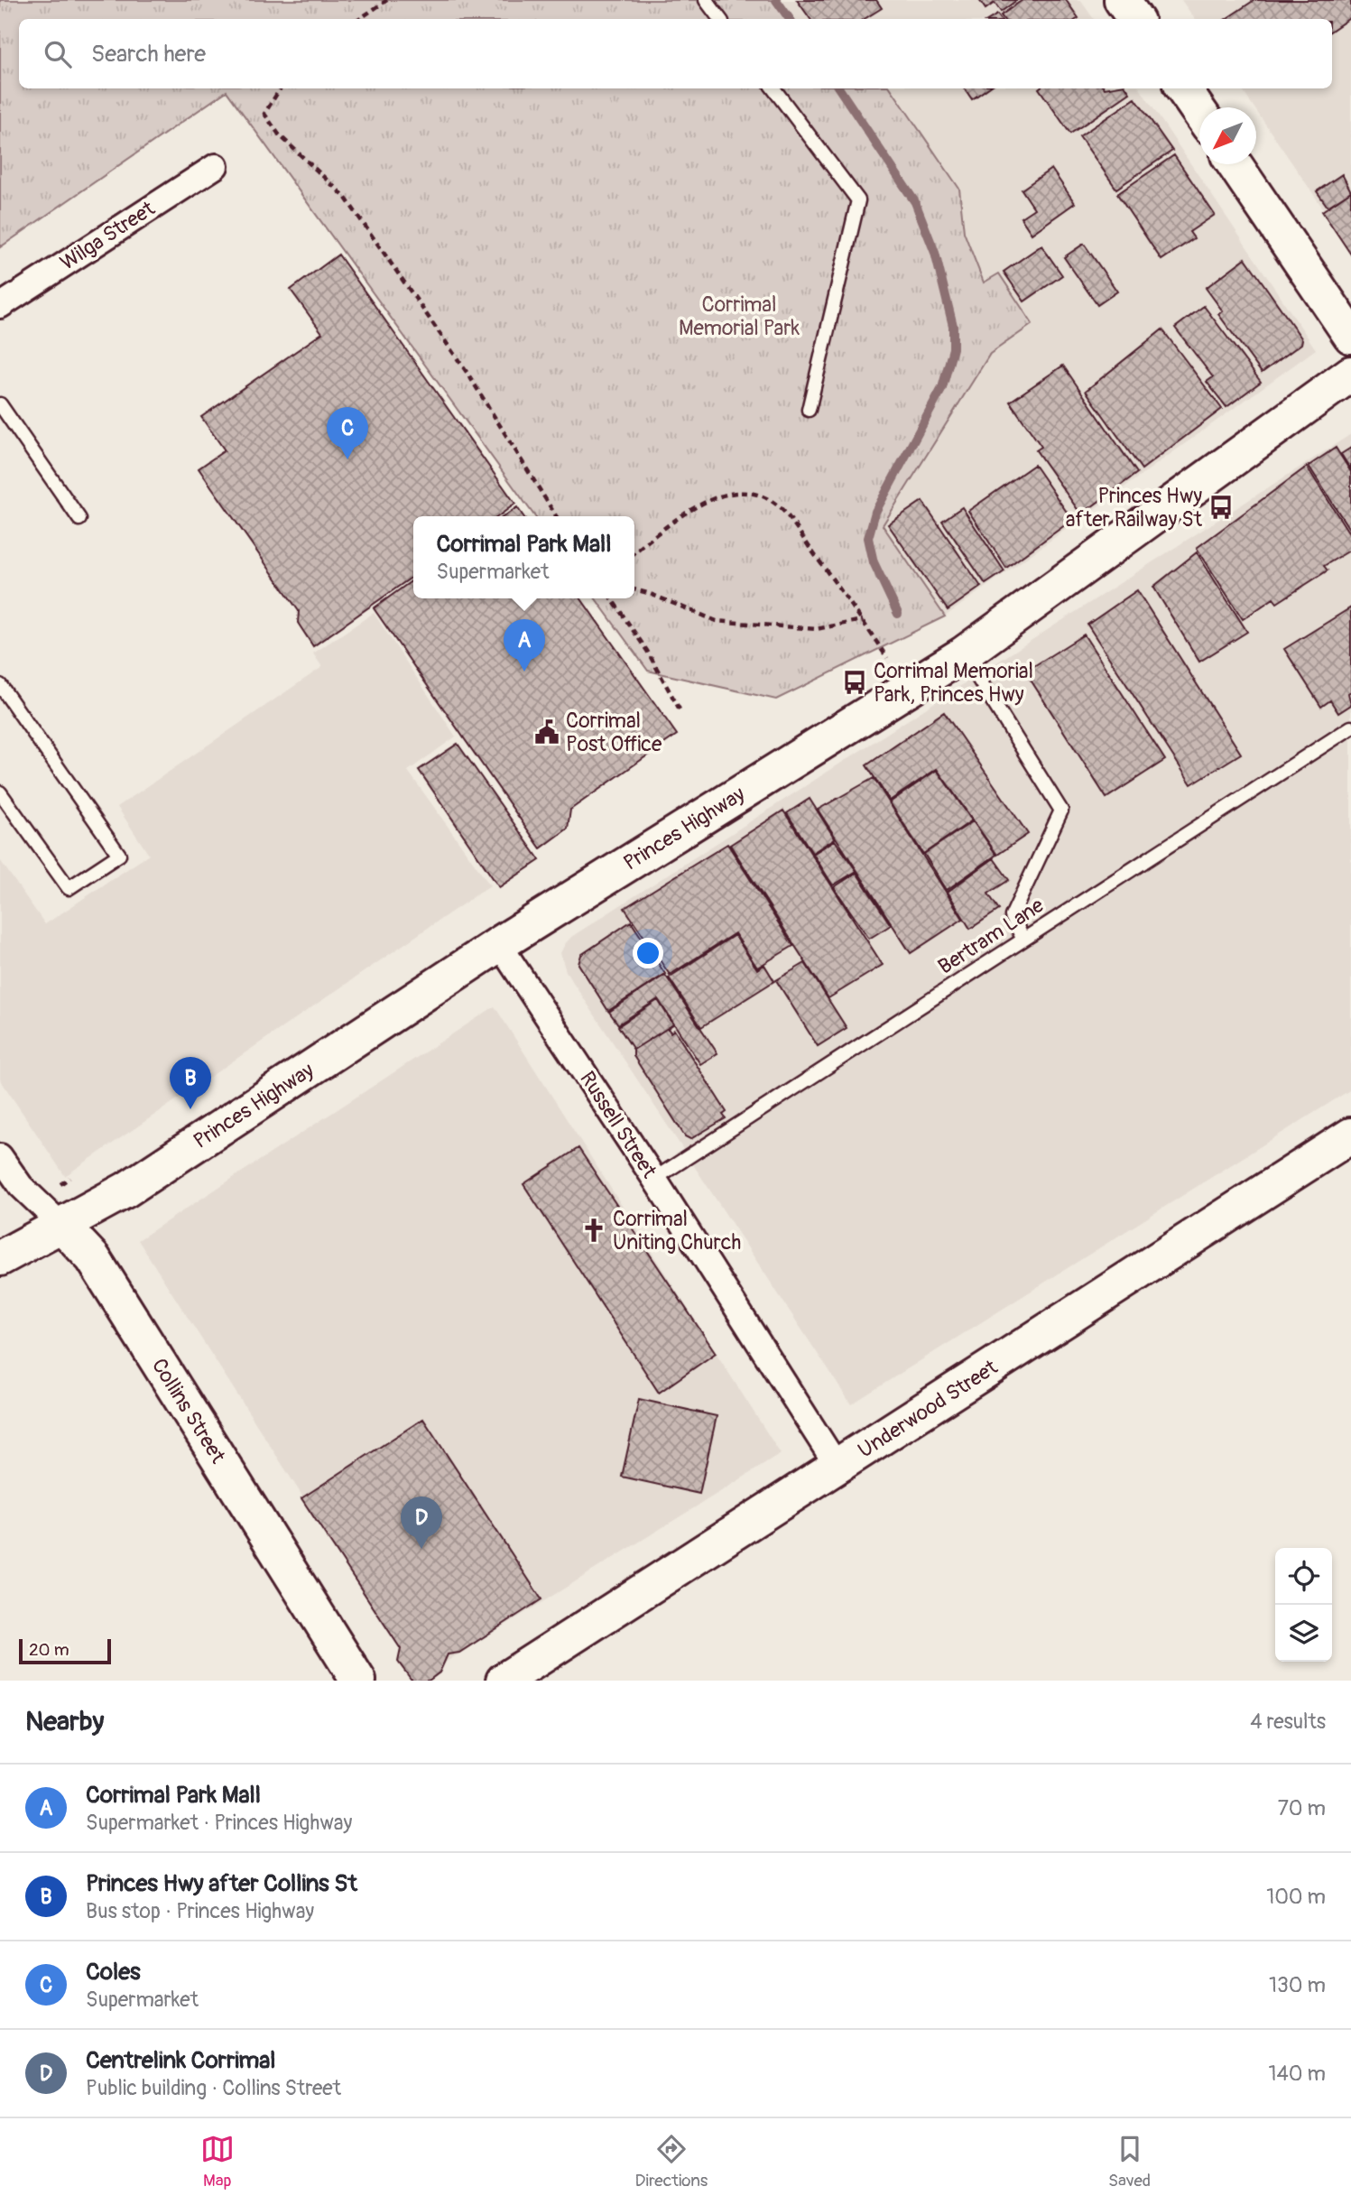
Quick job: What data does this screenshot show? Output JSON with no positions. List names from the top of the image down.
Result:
{
  "streets": {
    "main road": ["Princes Highway", "Underwood Street", "Collins Street"],
    "street": ["Wilga Street", "Russell Street"],
    "lane": ["Bertram Lane"]
  },
  "crossings": [
    ["Princes Highway", "Russell Street"],
    ["Princes Highway", "Collins Street"],
    ["Bertram Lane", "Russell Street"],
    ["Russell Street", "Underwood Street"]
  ],
  "parks": ["Corrimal Memorial Park"],
  "places": {
    "bus stop": ["Princes Hwy after Railway St", "Corrimal Memorial Park, Princes Hwy"],
    "public building": ["Corrimal Post Office"],
    "church": ["Corrimal Uniting Church"]
  },
  "scale_bar": "20 m",
  "north": "bottom left",
  "page": {
    "search": "Search here",
    "pins": [
      "C",
      "A",
      "B",
      "D"
    ],
    "popup": ["Corrimal Park Mall", "Supermarket"],
    "scale": "20 m",
    "heading": ["Nearby", "4 results"],
    "list": [
      {
        "mark": "A",
        "name": "Corrimal Park Mall",
        "note": "Supermarket · Princes Highway",
        "value": "70 m"
      },
      {
        "mark": "B",
        "name": "Princes Hwy after Collins St",
        "note": "Bus stop · Princes Highway",
        "value": "100 m"
      },
      {
        "mark": "C",
        "name": "Coles",
        "note": "Supermarket",
        "value": "130 m"
      },
      {
        "mark": "D",
        "name": "Centrelink Corrimal",
        "note": "Public building · Collins Street",
        "value": "140 m"
      }
    ],
    "nav": ["Map", "Directions", "Saved"]
  }
}
